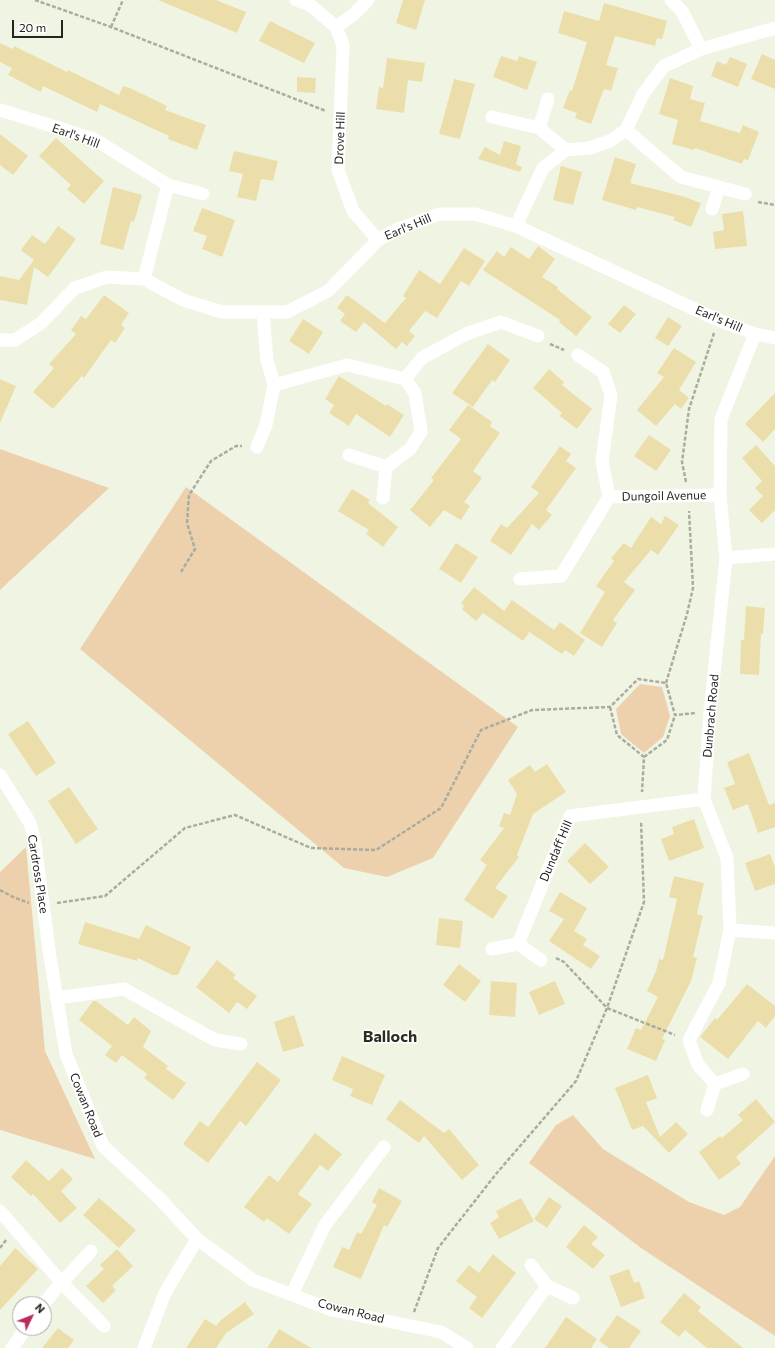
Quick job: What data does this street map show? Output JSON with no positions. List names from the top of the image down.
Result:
{
  "streets": {
    "street": [
      "Earl's Hill",
      "Drove Hill",
      "Dungoil Avenue",
      "Dunbrach Road",
      "Dundaff Hill",
      "Cardross Place",
      "Cowan Road"
    ]
  },
  "crossings": [
    ["Earl's Hill", "Drove Hill"],
    ["Earl's Hill", "Dunbrach Road"],
    ["Dungoil Avenue", "Dunbrach Road"],
    ["Dunbrach Road", "Dundaff Hill"],
    ["Cardross Place", "Cowan Road"]
  ],
  "districts": ["Balloch"],
  "scale_bar": "20 m",
  "north": "top right"
}
